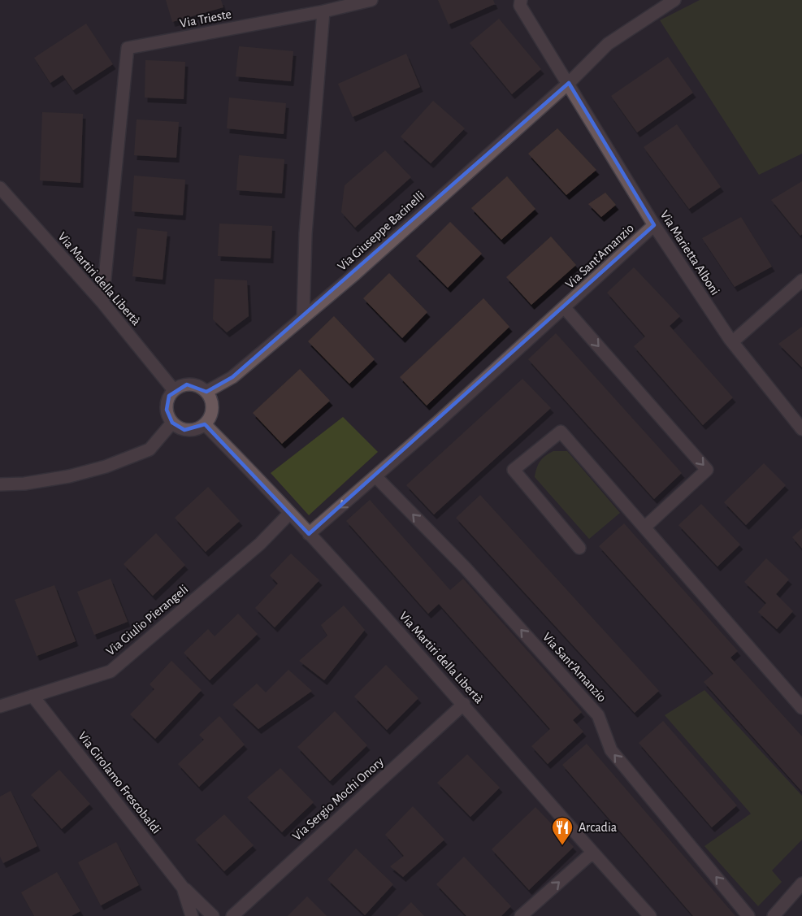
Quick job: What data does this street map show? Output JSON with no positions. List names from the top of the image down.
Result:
{
  "streets": {
    "street": [
      "Via Trieste",
      "Via Giuseppe Bacinelli",
      "Via Marietta Alboni",
      "Via Sant'Amanzio",
      "Via Martiri della Libertà",
      "Via Giulio Pierangeli",
      "Via Girolamo Frescobaldi",
      "Via Sergio Mochi Onory"
    ]
  },
  "crossings": [
    ["Via Trieste", "Via Martiri della Libertà"],
    ["Via Giuseppe Bacinelli", "Via Marietta Alboni"],
    ["Via Giuseppe Bacinelli", "Via Martiri della Libertà"],
    ["Via Marietta Alboni", "Via Sant'Amanzio"],
    ["Via Sant'Amanzio", "Via Martiri della Libertà"],
    ["Via Martiri della Libertà", "Via Giulio Pierangeli"],
    ["Via Martiri della Libertà", "Via Sergio Mochi Onory"],
    ["Via Giulio Pierangeli", "Via Girolamo Frescobaldi"]
  ],
  "places": {
    "restaurant": ["Arcadia"]
  }
}
